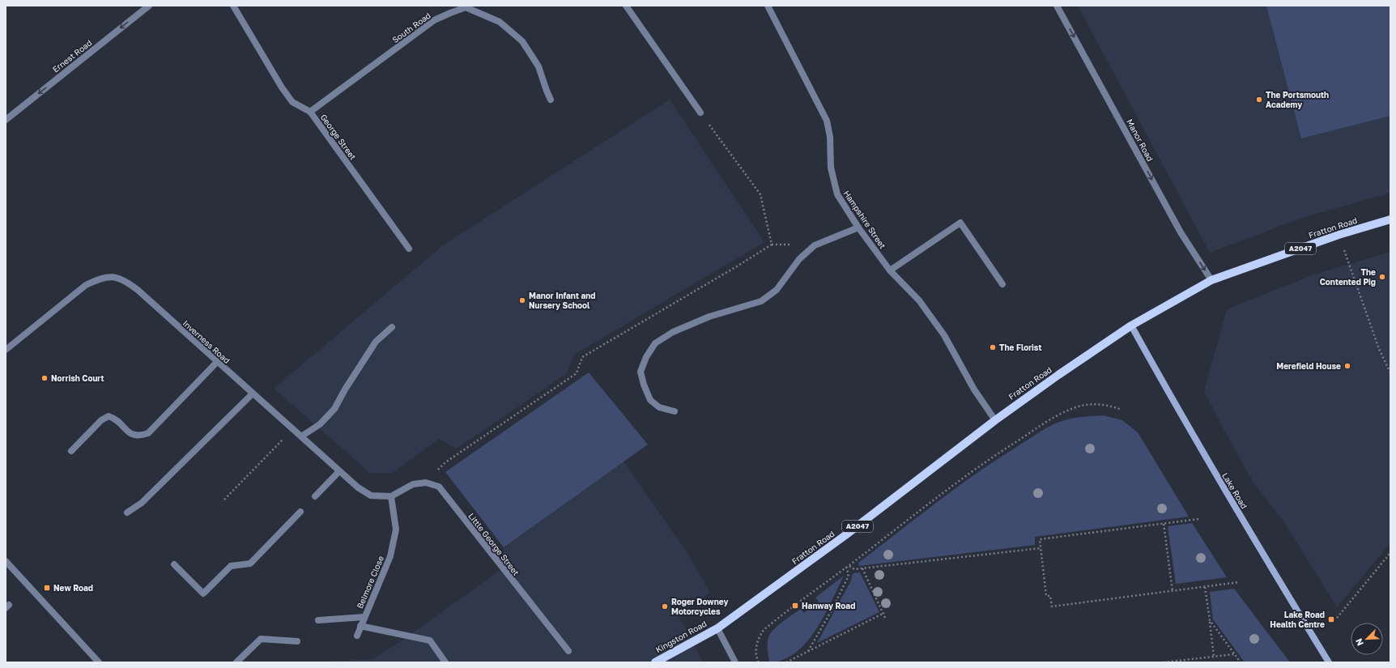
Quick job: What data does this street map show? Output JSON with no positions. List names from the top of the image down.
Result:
{
  "streets": {
    "main road": [
      "Fratton Road",
      "A2047",
      "Lake Road",
      "Kingston Road"
    ],
    "street": [
      "South Road",
      "Ernest Road",
      "George Street",
      "Manor Road",
      "Hampshire Street",
      "Inverness Road",
      "Little George Street",
      "Belmore Close"
    ]
  },
  "crossings": [
    ["South Road", "George Street"],
    ["Manor Road", "Fratton Road"],
    ["Hampshire Street", "Fratton Road"],
    ["Fratton Road", "Lake Road"],
    ["Fratton Road", "Kingston Road"],
    ["Inverness Road", "Belmore Close"]
  ],
  "one_way": ["Ernest Road", "Manor Road"],
  "places": {
    "other": [
      "The Portsmouth Academy",
      "The Contented Pig",
      "Manor Infant and Nursery School",
      "The Florist",
      "Merefield House",
      "Norrish Court",
      "Roger Downey Motorcycles"
    ],
    "transit": ["New Road", "Hanway Road", "Lake Road Health Centre"]
  },
  "north": "bottom left"
}
